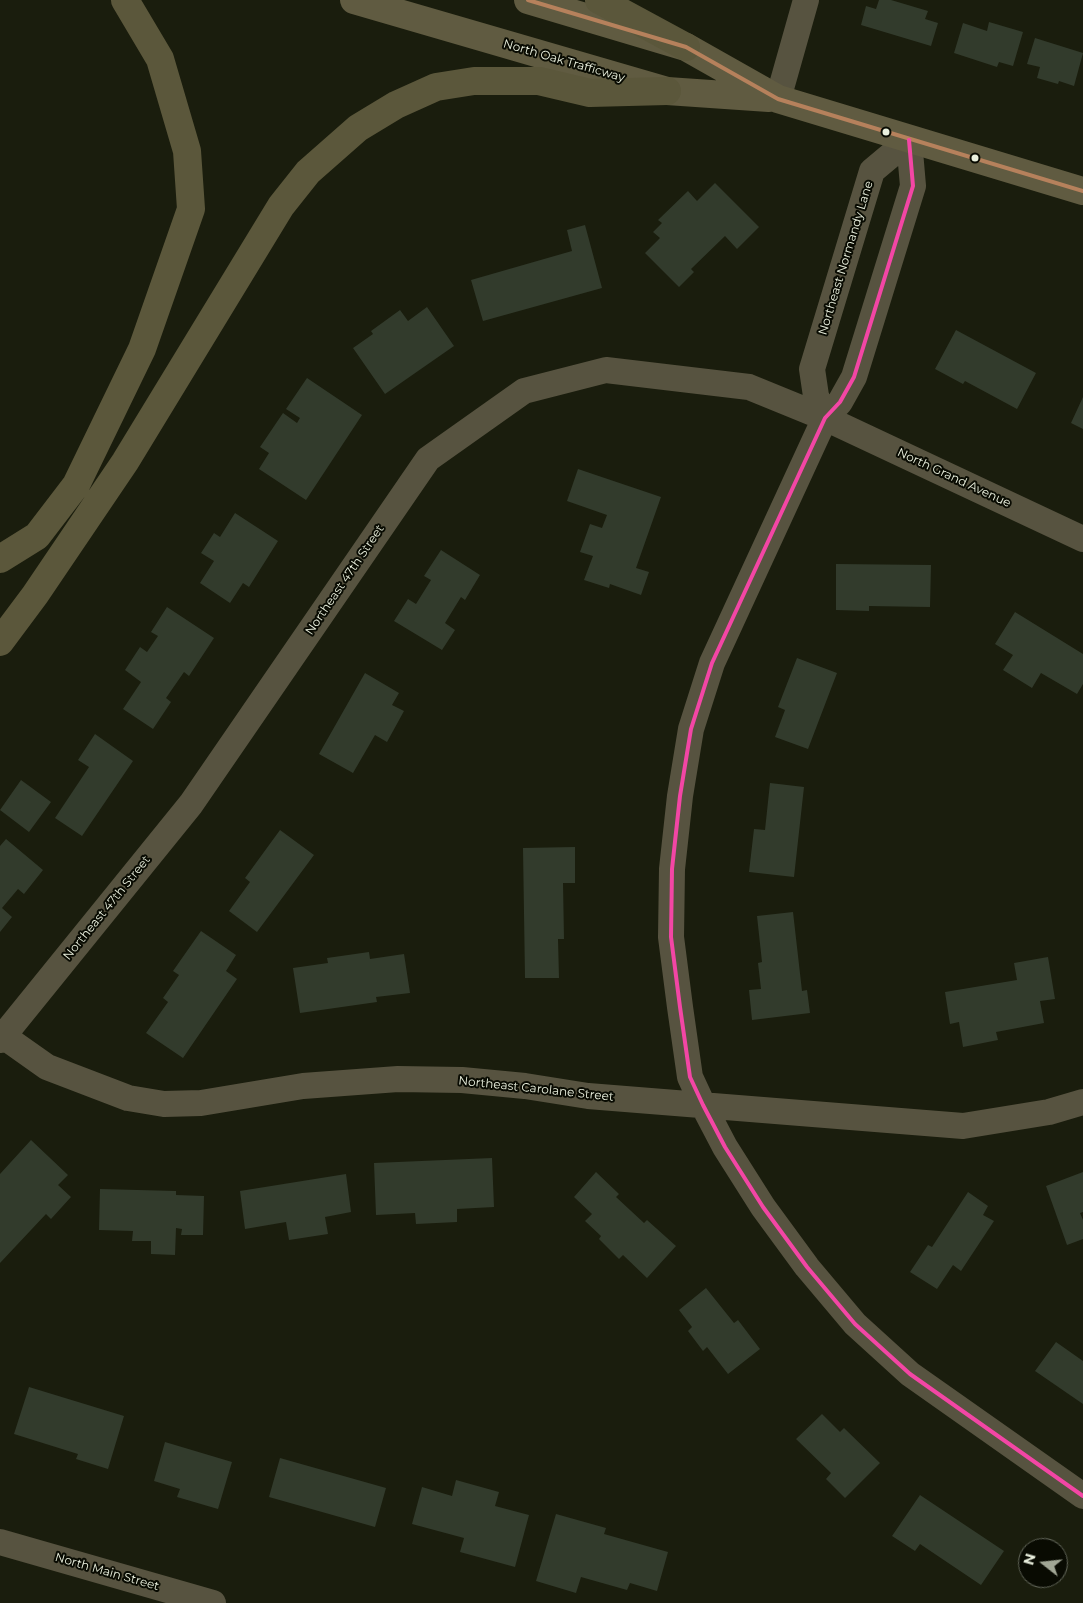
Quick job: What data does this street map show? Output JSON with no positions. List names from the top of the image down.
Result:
{
  "streets": {
    "main road": ["North Oak Trafficway"],
    "street": [
      "Northeast Normandy Lane",
      "North Grand Avenue",
      "Northeast 47th Street",
      "Northeast Carolane Street",
      "North Main Street"
    ]
  },
  "crossings": [
    ["North Oak Trafficway", "Northeast Normandy Lane"],
    ["Northeast Normandy Lane", "North Grand Avenue"],
    ["Northeast Normandy Lane", "Northeast 47th Street"],
    ["North Grand Avenue", "Northeast 47th Street"],
    ["Northeast 47th Street", "Northeast Carolane Street"]
  ],
  "north": "left"
}
